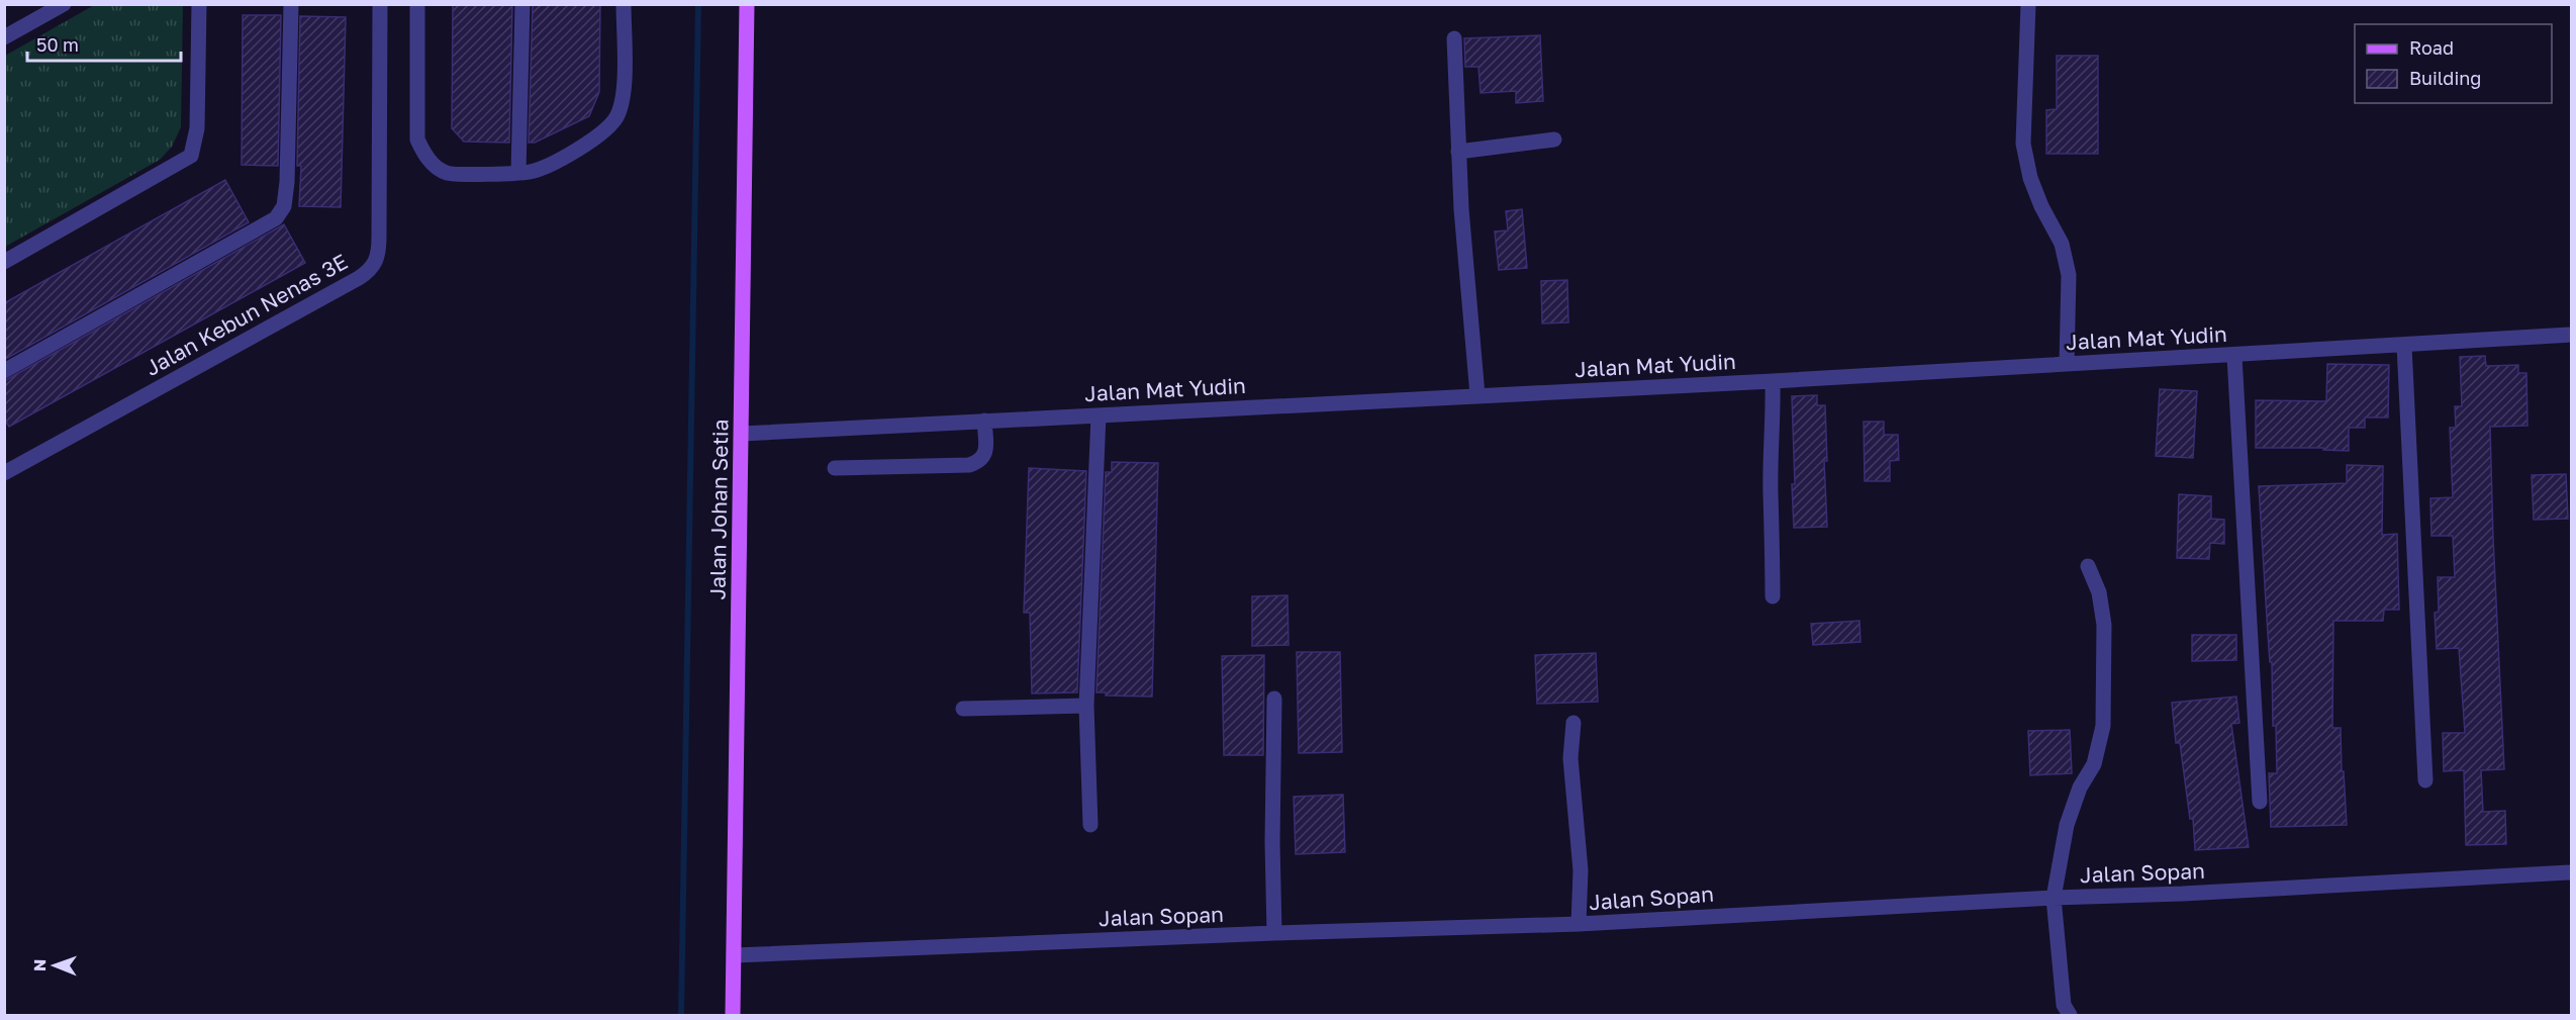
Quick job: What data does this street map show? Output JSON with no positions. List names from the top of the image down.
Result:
{
  "streets": {
    "main road": ["Jalan Johan Setia"],
    "street": ["Jalan Kebun Nenas 3E", "Jalan Mat Yudin", "Jalan Sopan"]
  },
  "crossings": [
    ["Jalan Mat Yudin", "Jalan Johan Setia"],
    ["Jalan Johan Setia", "Jalan Sopan"]
  ],
  "legend": ["Road", "Building"],
  "scale_bar": "50 m",
  "north": "left"
}
